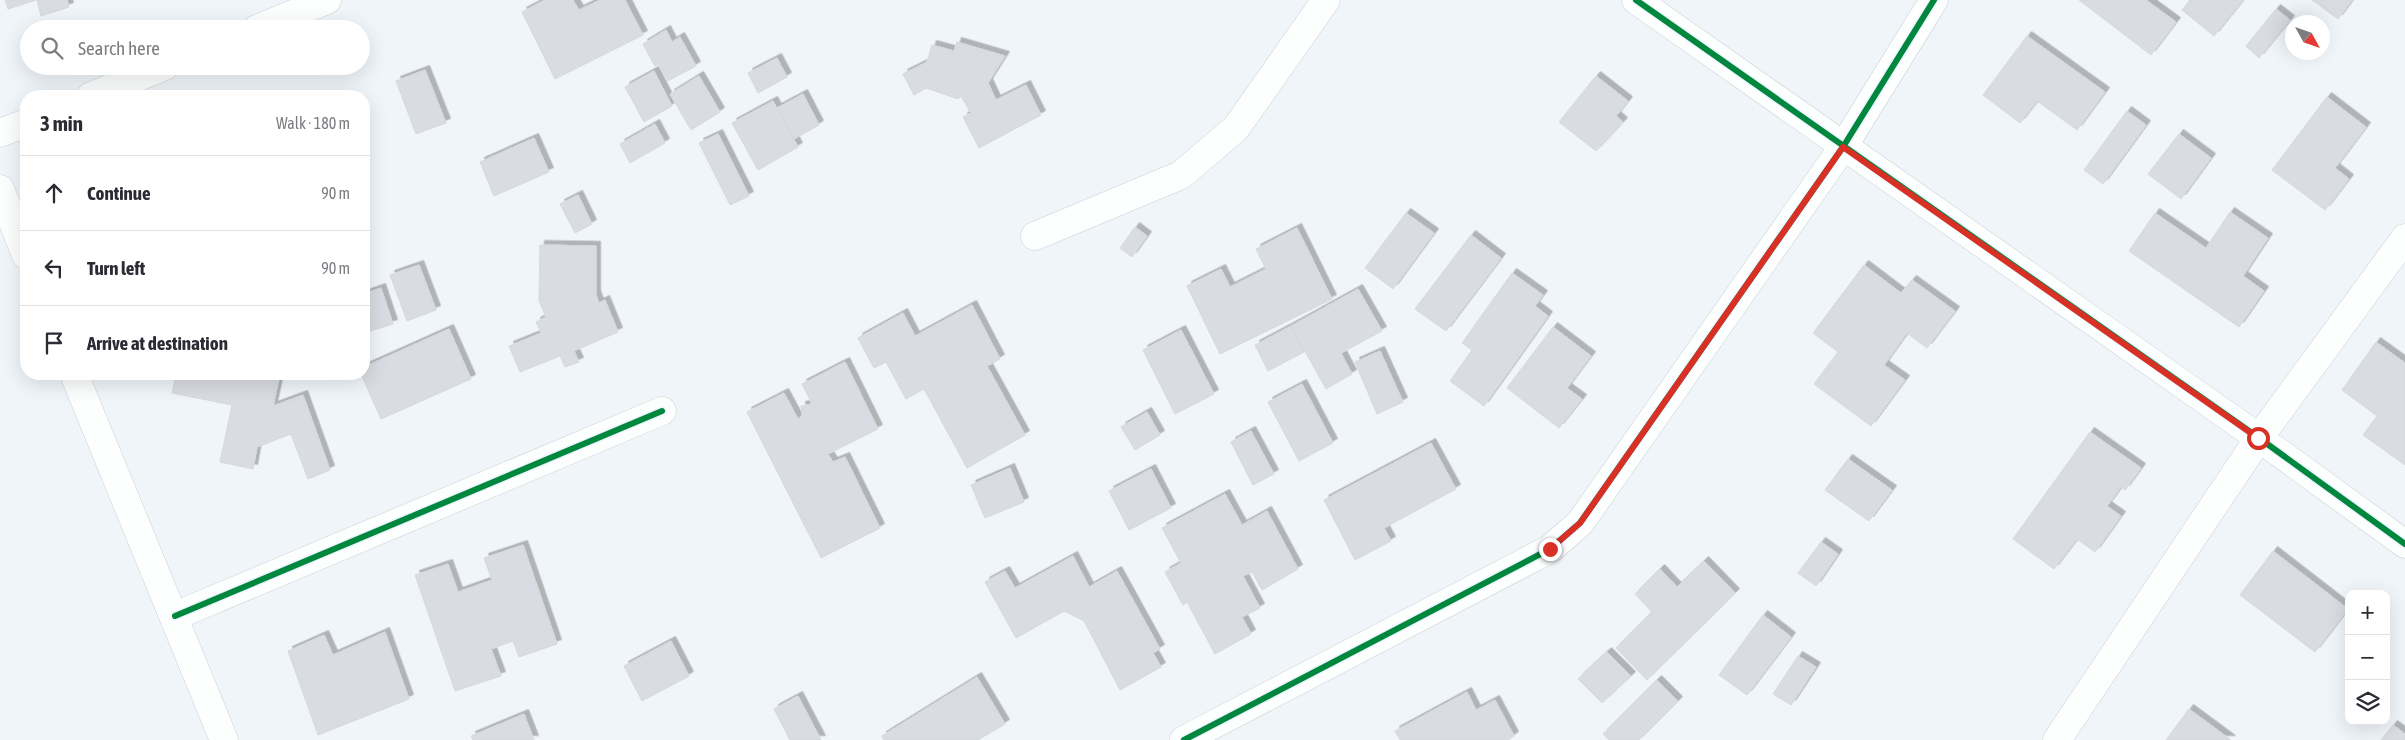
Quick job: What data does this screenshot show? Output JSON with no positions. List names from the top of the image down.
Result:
{
  "north": "bottom right",
  "page": {
    "search": "Search here",
    "heading": ["3 min", "Walk · 180 m"],
    "list": [
      ["Continue", "90 m"],
      ["Turn left", "90 m"],
      "Arrive at destination"
    ],
    "map_buttons": ["+", "−"]
  }
}
